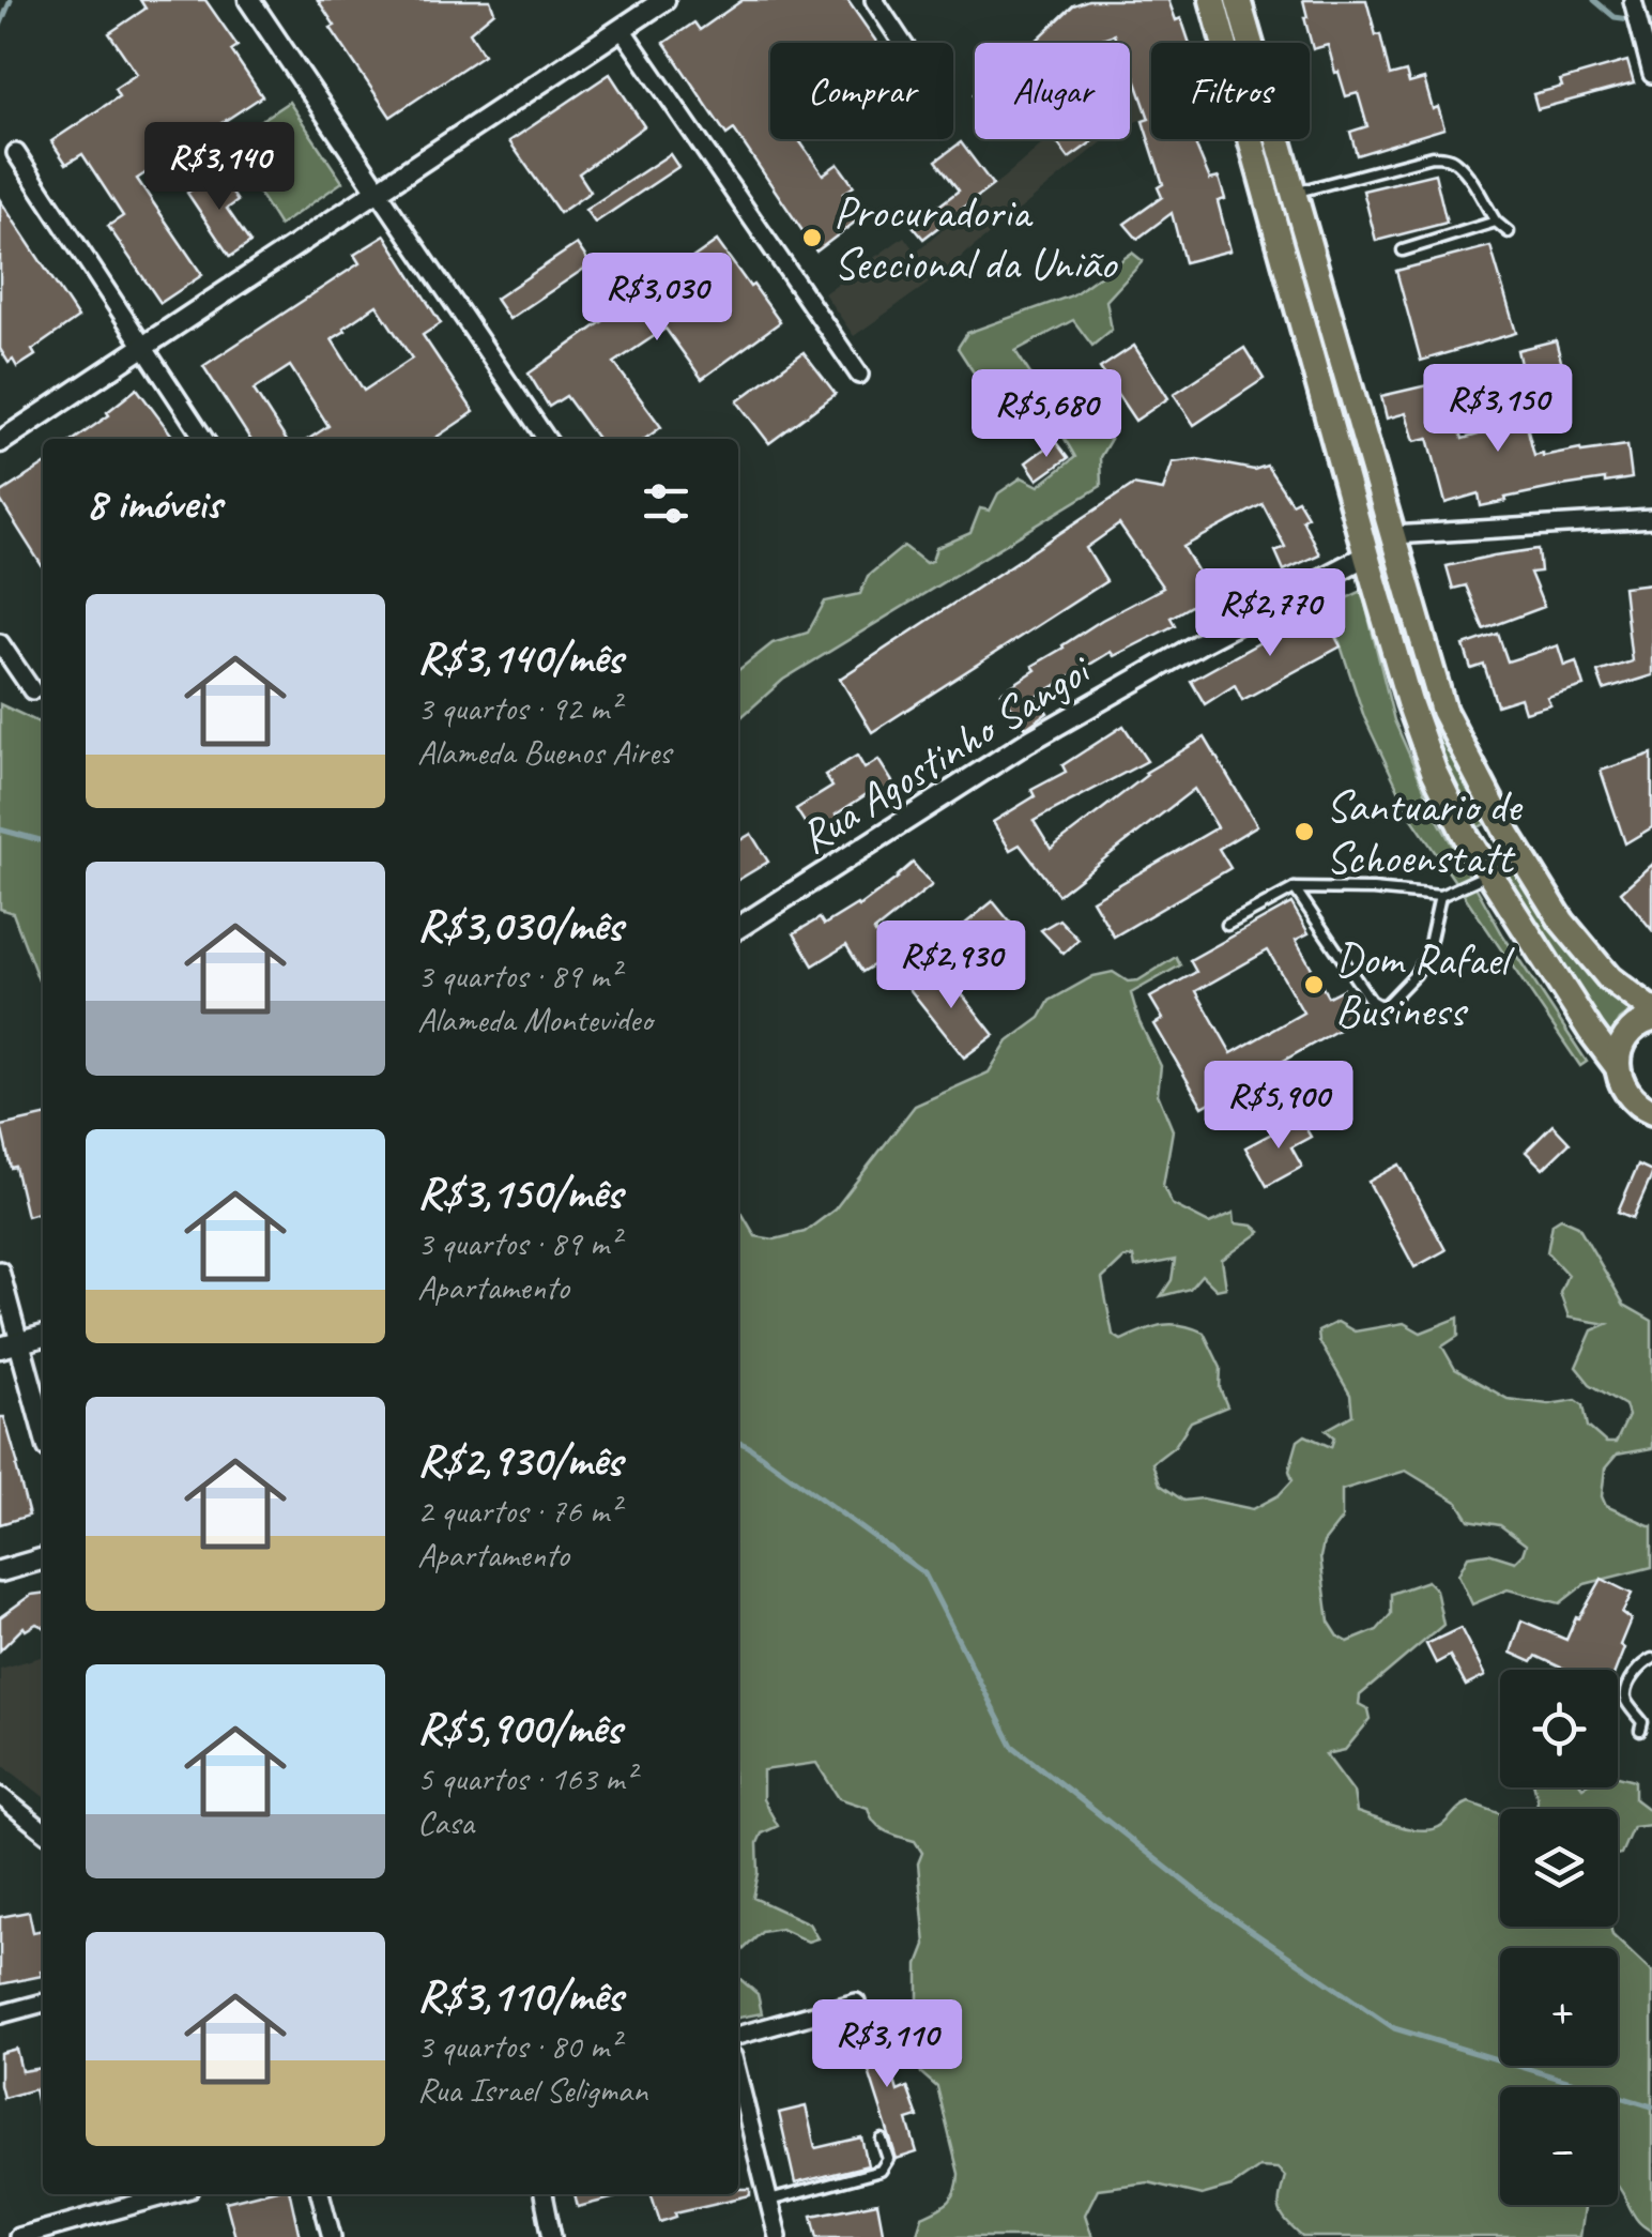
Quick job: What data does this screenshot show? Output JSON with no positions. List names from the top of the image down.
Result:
{
  "streets": {
    "street": ["Rua Agostinho Sangoi"]
  },
  "places": ["Procuradoria Seccional da União", "Santuario de Schoenstatt", "Dom Rafael Business"],
  "page": {
    "chip": ["Comprar", "Alugar", "Filtros"],
    "price": [
      "R$3,140",
      "R$3,030",
      "R$3,150",
      "R$5,680",
      "R$2,770",
      "R$2,930",
      "R$5,900",
      "R$3,110"
    ],
    "heading": "8 imóveis",
    "list": [
      {
        "name": "R$3,140/mês",
        "note": "3 quartos · 92 m² · Alameda Buenos Aires"
      },
      {
        "name": "R$3,030/mês",
        "note": "3 quartos · 89 m² · Alameda Montevideo"
      },
      {
        "name": "R$3,150/mês",
        "note": "3 quartos · 89 m² · Apartamento"
      },
      {
        "name": "R$2,930/mês",
        "note": "2 quartos · 76 m² · Apartamento"
      },
      {
        "name": "R$5,900/mês",
        "note": "5 quartos · 163 m² · Casa"
      },
      {
        "name": "R$3,110/mês",
        "note": "3 quartos · 80 m² · Rua Israel Seligman"
      }
    ],
    "map_buttons": ["+", "−"]
  }
}
